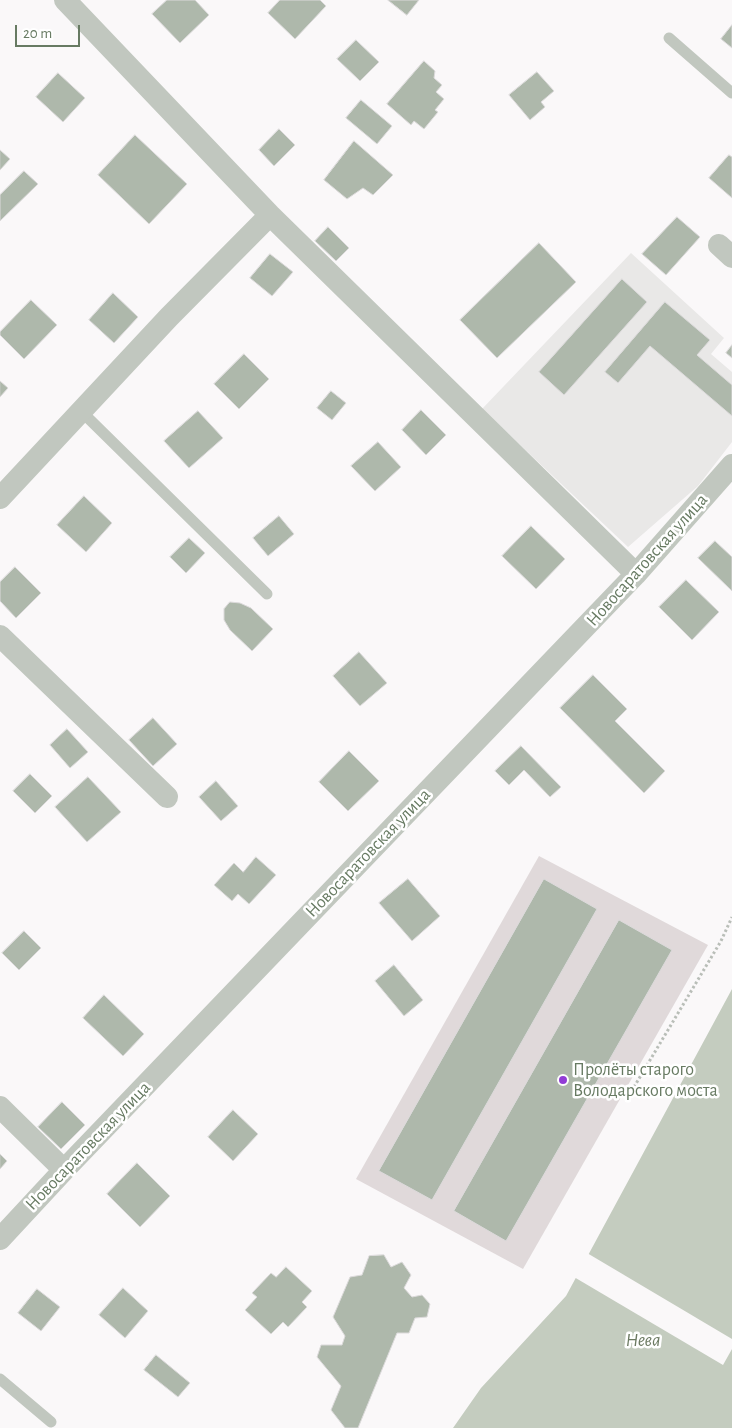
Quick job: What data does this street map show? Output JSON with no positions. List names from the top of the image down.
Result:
{
  "streets": {
    "street": ["Новосаратовская улица"]
  },
  "water": ["Нева"],
  "places": ["Пролёты старого Володарского моста"],
  "scale_bar": "20 m"
}
